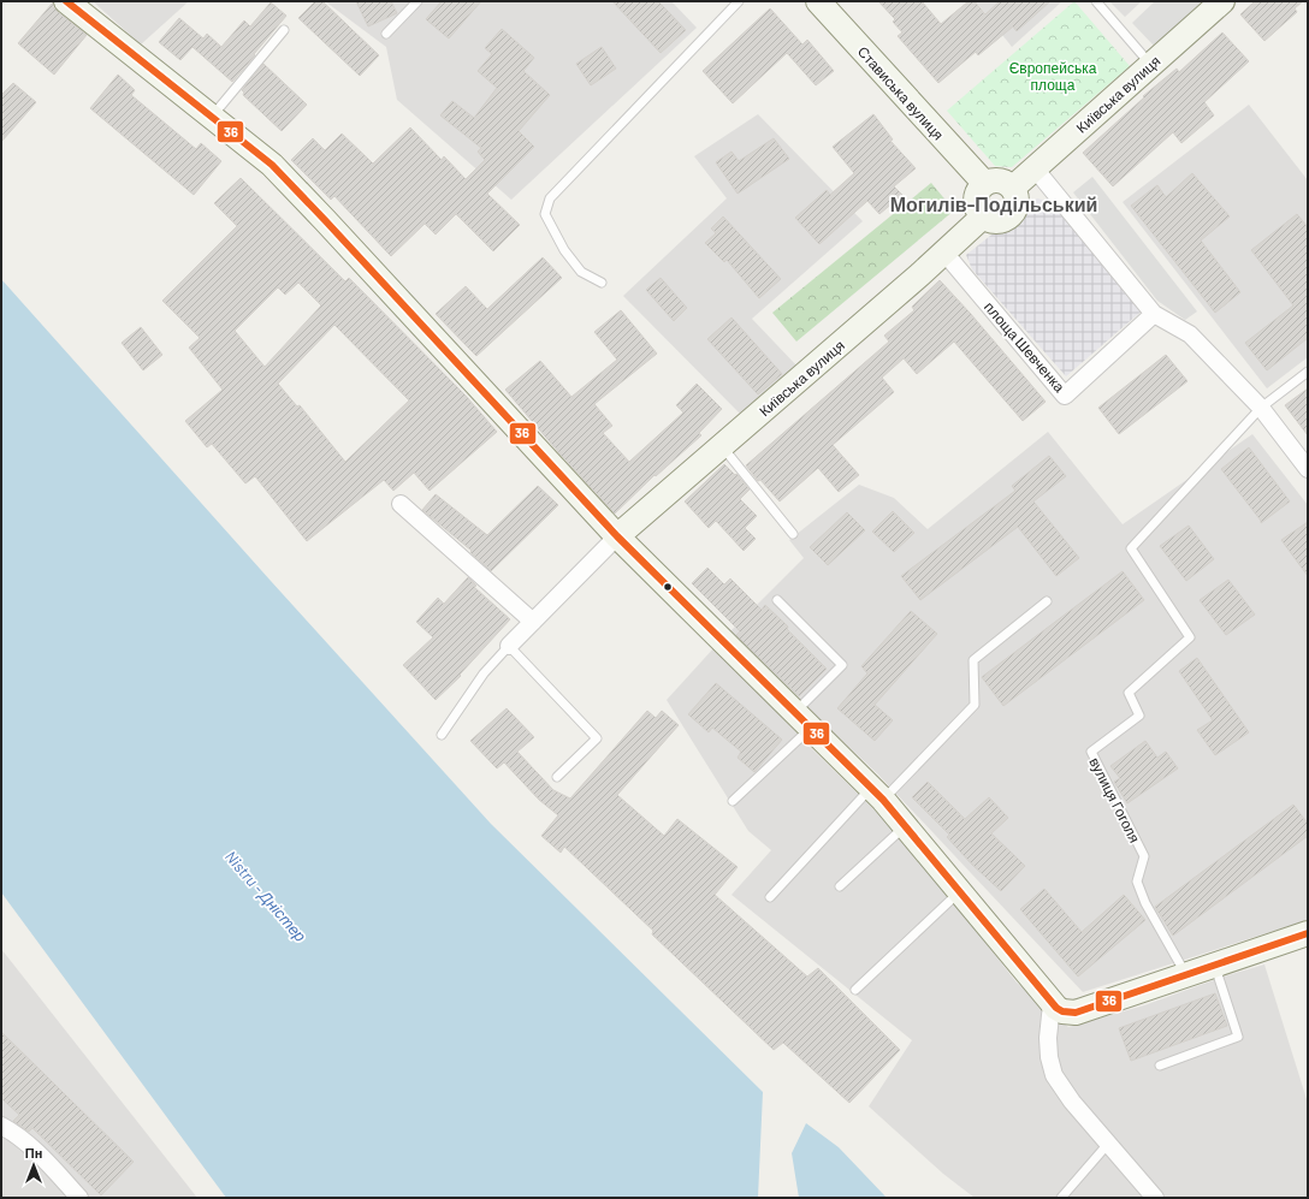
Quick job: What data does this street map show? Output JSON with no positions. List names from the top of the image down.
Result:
{
  "streets": {
    "main road": ["Стависька вулиця", "Київська вулиця"],
    "street": ["площа Шевченка"],
    "lane": ["вулиця Гоголя"]
  },
  "crossings": [
    ["Стависька вулиця", "Київська вулиця"],
    ["Київська вулиця", "площа Шевченка"]
  ],
  "districts": ["Могилів-Подільський"],
  "water": ["Nistru - Дністер"],
  "parks": ["Європейська площа"],
  "lines": ["transit line 36"],
  "north": "top"
}
